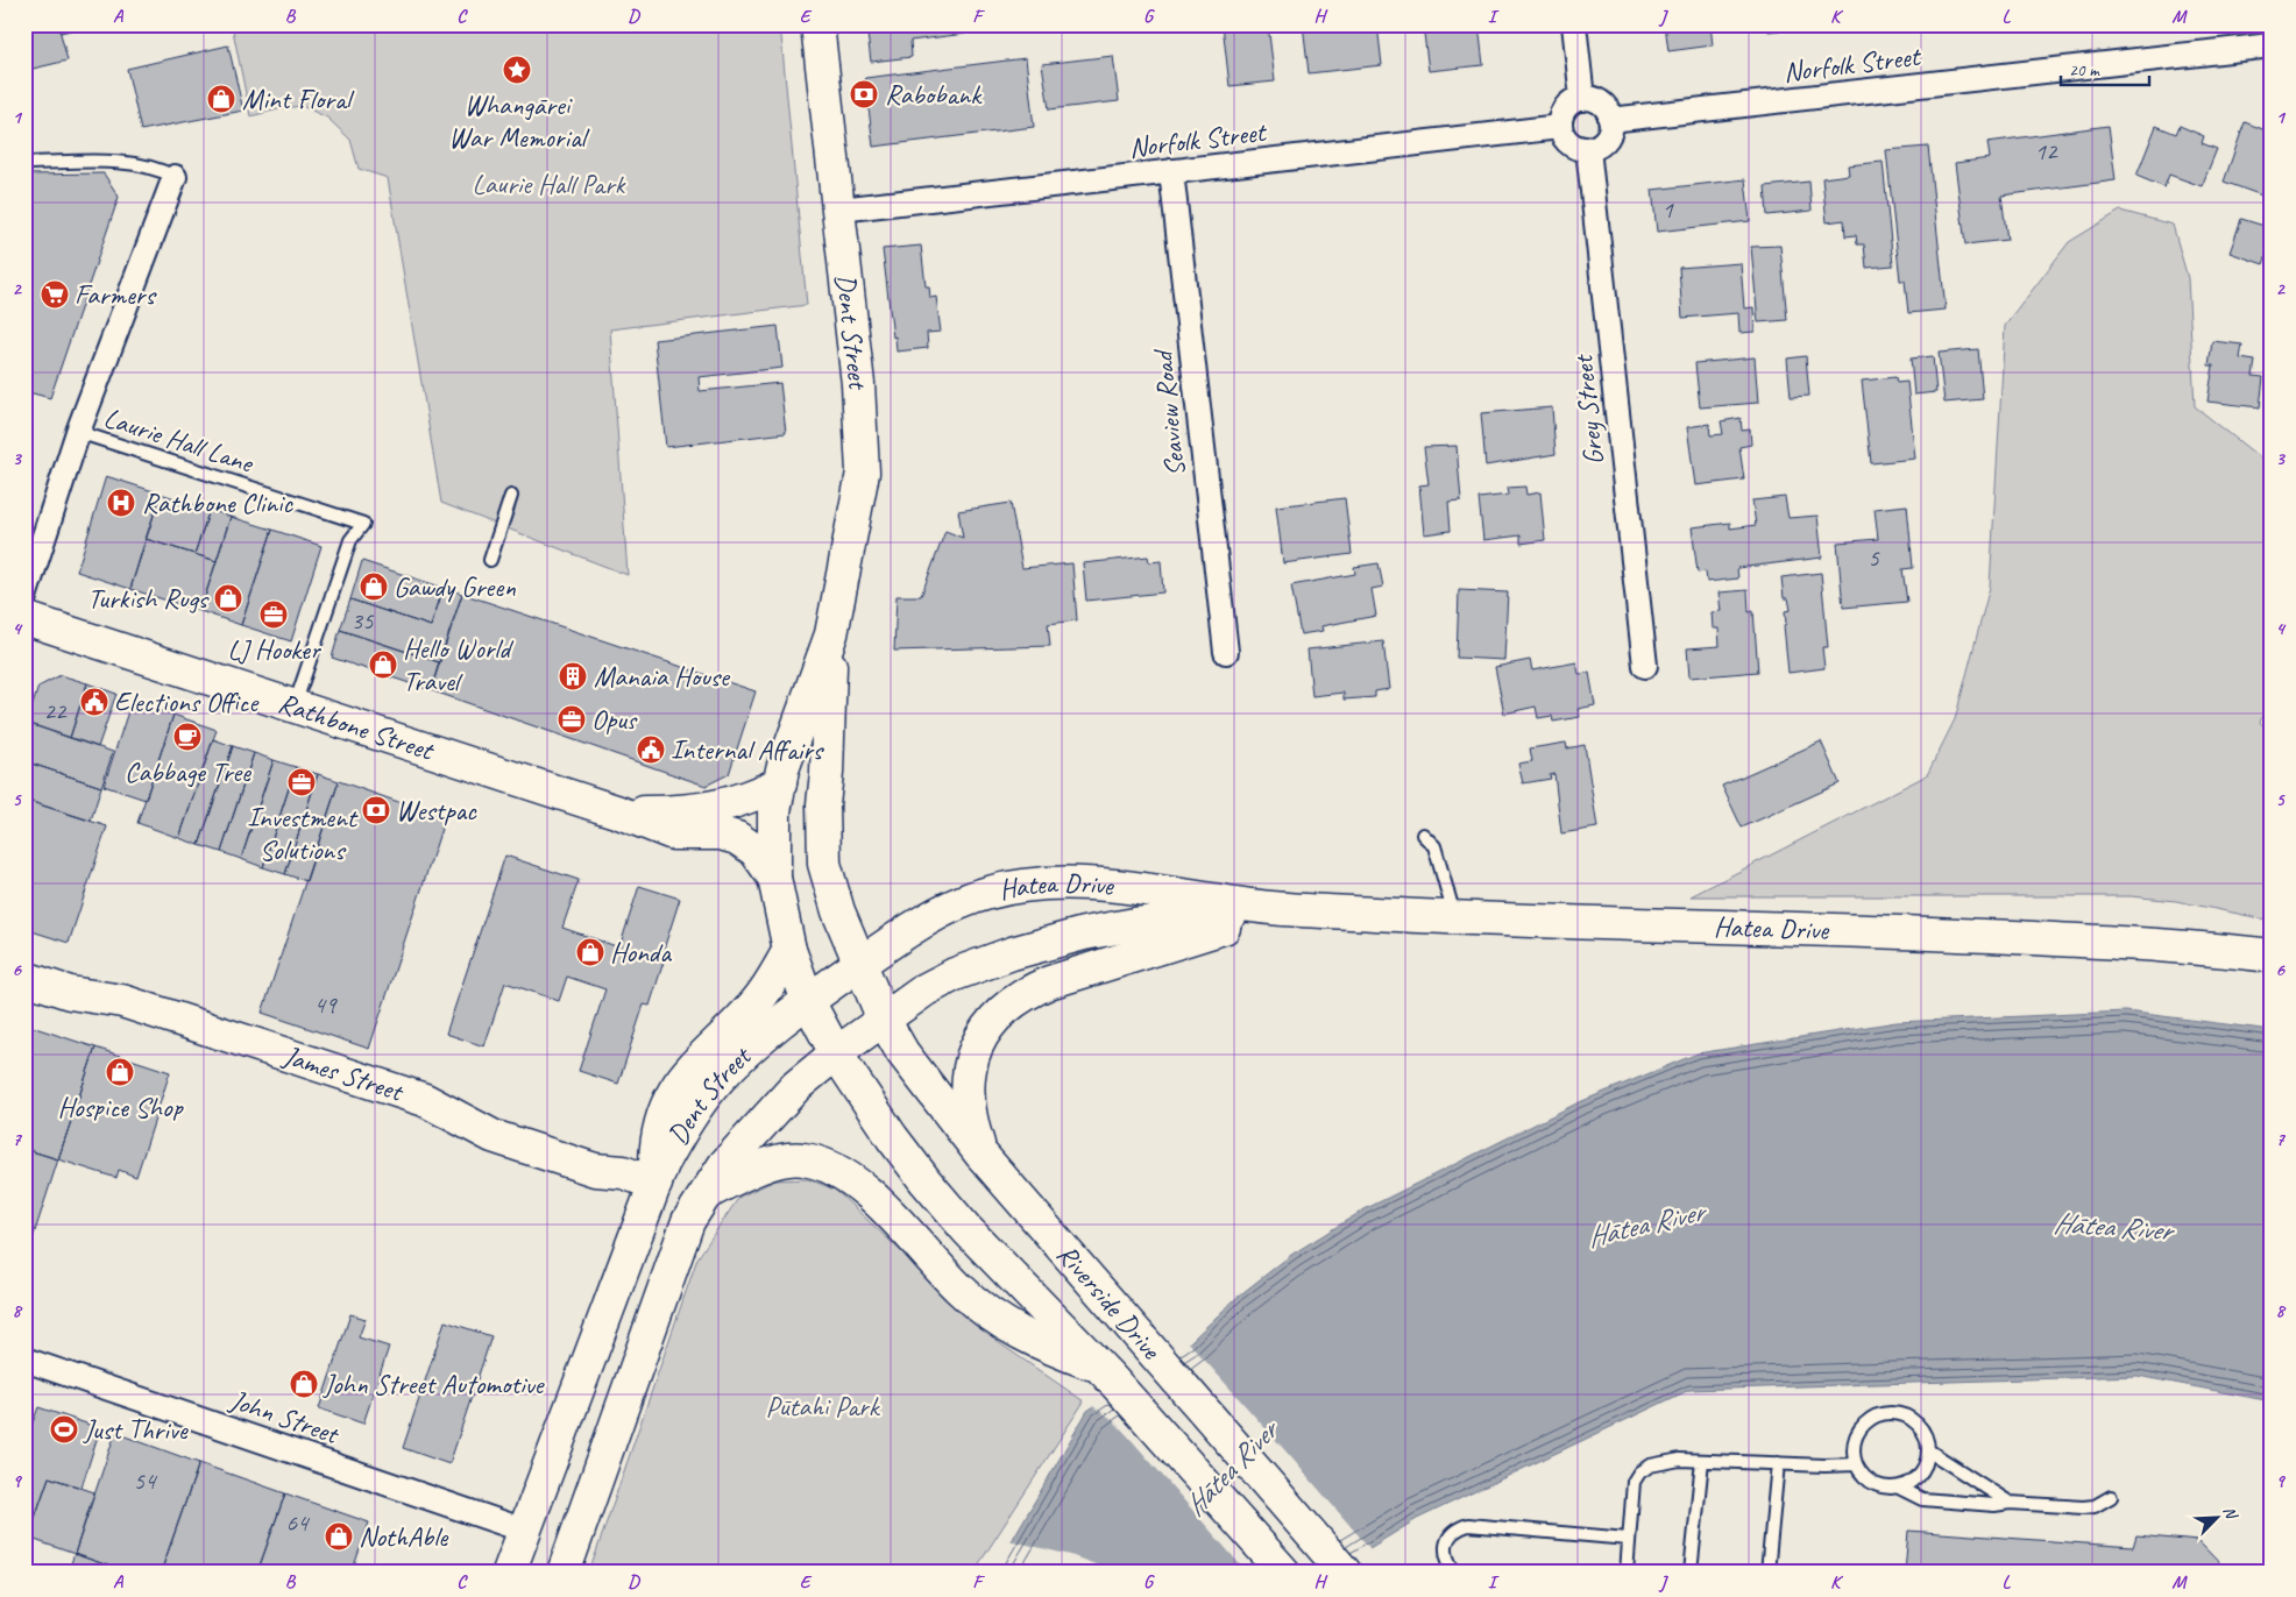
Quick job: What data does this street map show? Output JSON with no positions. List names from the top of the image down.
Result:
{
  "streets": {
    "main road": [
      "Dent Street",
      "Rathbone Street",
      "Hatea Drive",
      "James Street",
      "Riverside Drive"
    ],
    "street": [
      "Norfolk Street",
      "Grey Street",
      "Seaview Road",
      "John Street"
    ],
    "lane": ["Laurie Hall Lane"]
  },
  "crossings": [
    ["Norfolk Street", "Dent Street"],
    ["Norfolk Street", "Grey Street"],
    ["Norfolk Street", "Seaview Road"],
    ["Dent Street", "Rathbone Street"],
    ["Dent Street", "Hatea Drive"],
    ["Dent Street", "James Street"],
    ["Dent Street", "Riverside Drive"],
    ["Dent Street", "John Street"],
    ["Laurie Hall Lane", "Rathbone Street"],
    ["Hatea Drive", "Riverside Drive"]
  ],
  "water": ["Hātea River"],
  "parks": ["Laurie Hall Park", "Pūtahi Park"],
  "places": {
    "place": ["Whangārei War Memorial"],
    "bank": ["Rabobank", "Westpac"],
    "shop": [
      "Mint Floral",
      "Gawdy Green",
      "Turkish Rugs",
      "Hello World Travel",
      "Honda",
      "Hospice Shop",
      "John Street Automotive",
      "NothAble"
    ],
    "supermarket": ["Farmers"],
    "hospital": ["Rathbone Clinic"],
    "office": ["LJ Hooker", "Opus", "Investment Solutions"],
    "building": ["Manaia House"],
    "public building": ["Elections Office", "Internal Affairs"],
    "cafe": ["Cabbage Tree"],
    "sports": ["Just Thrive"]
  },
  "house_numbers": [
    "12",
    "1",
    "5",
    "35",
    "22",
    "49",
    "54",
    "64"
  ],
  "scale_bar": "20 m",
  "north": "top right",
  "grid": {
    "columns": [
      "A",
      "B",
      "C",
      "D",
      "E",
      "F",
      "G",
      "H",
      "I",
      "J",
      "K",
      "L",
      "M"
    ],
    "rows": [
      "1",
      "2",
      "3",
      "4",
      "5",
      "6",
      "7",
      "8",
      "9"
    ]
  }
}
